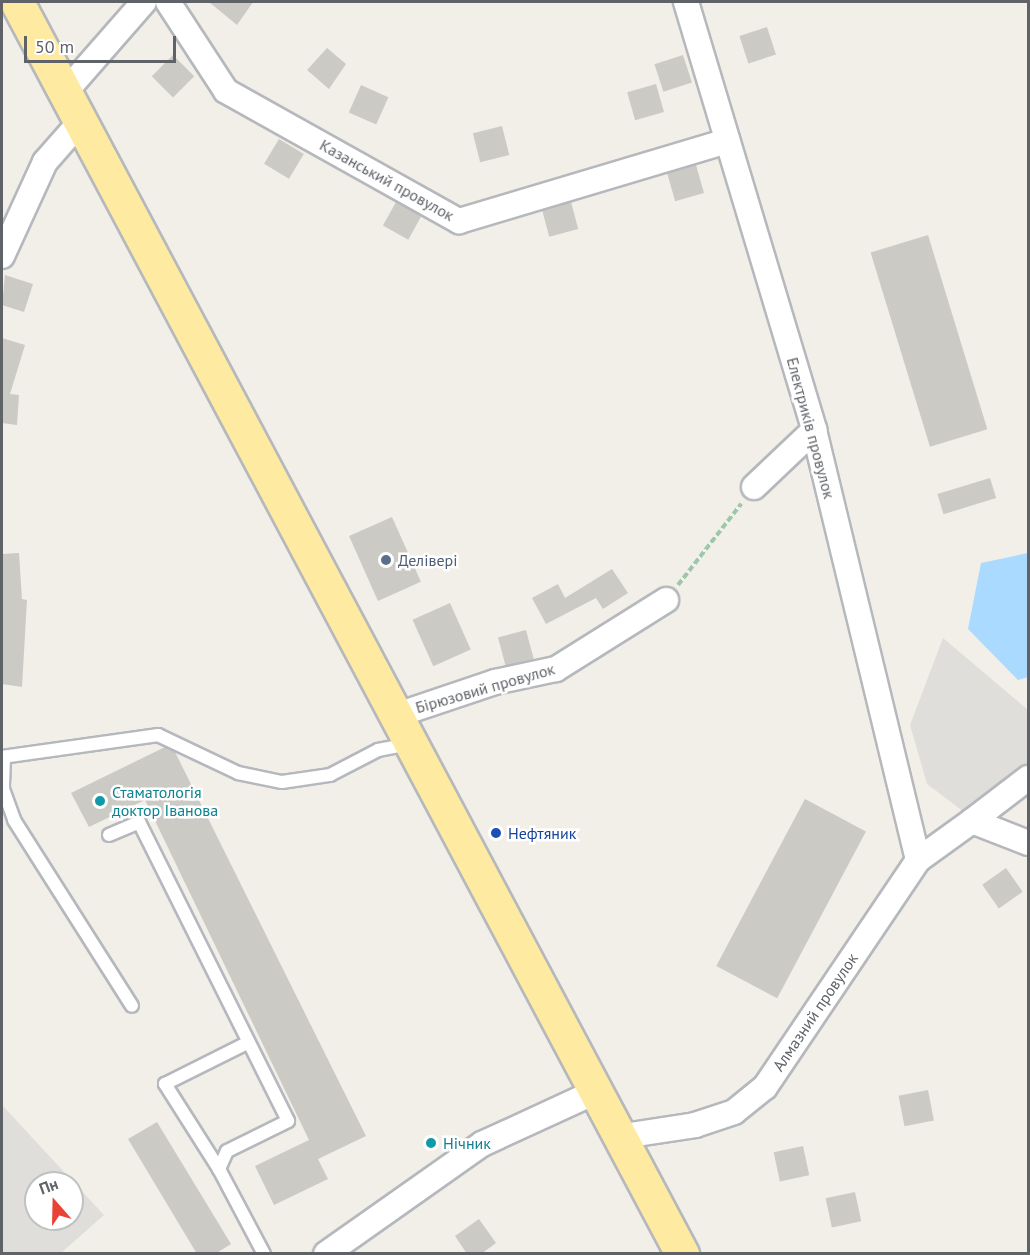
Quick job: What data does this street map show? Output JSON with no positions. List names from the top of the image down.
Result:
{
  "streets": {
    "street": [
      "Казанський провулок",
      "Електриків провулок",
      "Бірюзовий провулок",
      "Алмазний провулок"
    ]
  },
  "crossings": [
    ["Казанський провулок", "Електриків провулок"],
    ["Електриків провулок", "Алмазний провулок"]
  ],
  "places": [
    "Делівері",
    "Стаматологія доктор Іванова",
    "Нефтяник",
    "Нічник"
  ],
  "scale_bar": "50 m",
  "north": "top"
}
